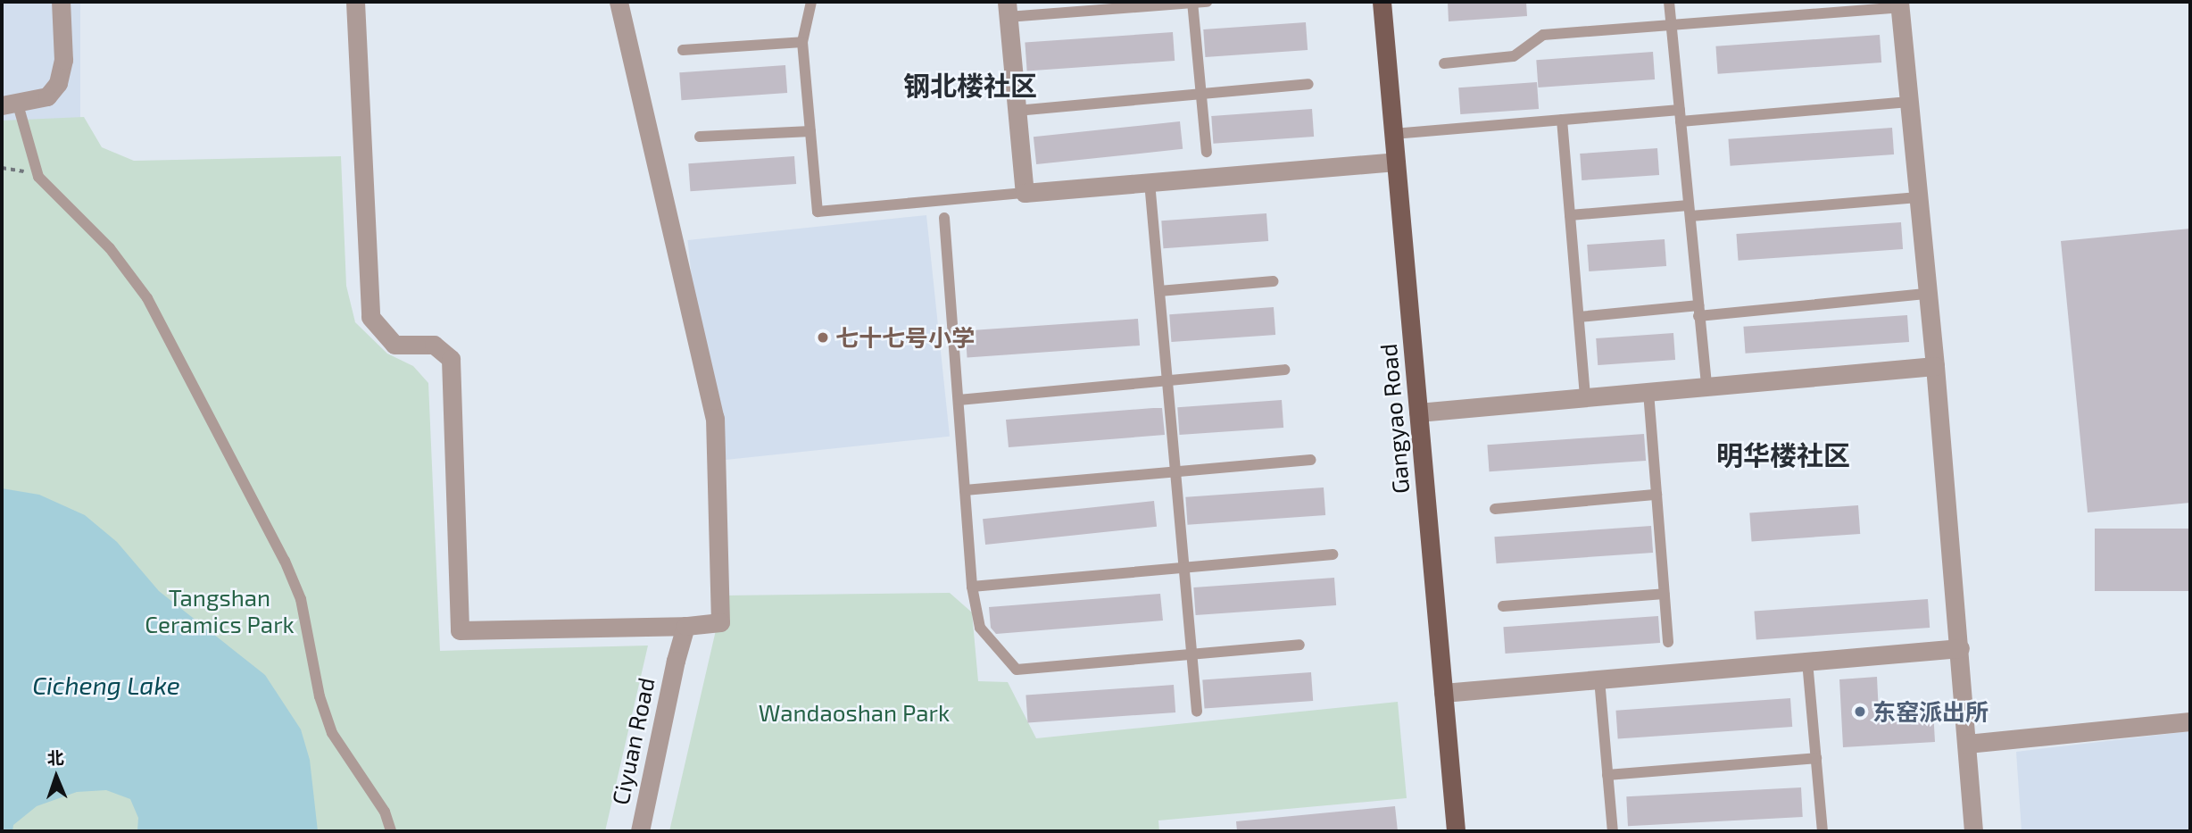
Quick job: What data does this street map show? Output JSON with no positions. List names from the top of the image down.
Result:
{
  "streets": {
    "main road": ["Gangyao Road"],
    "street": ["Ciyuan Road"]
  },
  "districts": ["钢北楼社区", "明华楼社区"],
  "water": ["Cicheng Lake"],
  "parks": ["Tangshan Ceramics Park", "Wandaoshan Park"],
  "places": ["七十七号小学", "东窑派出所"],
  "north": "top"
}
